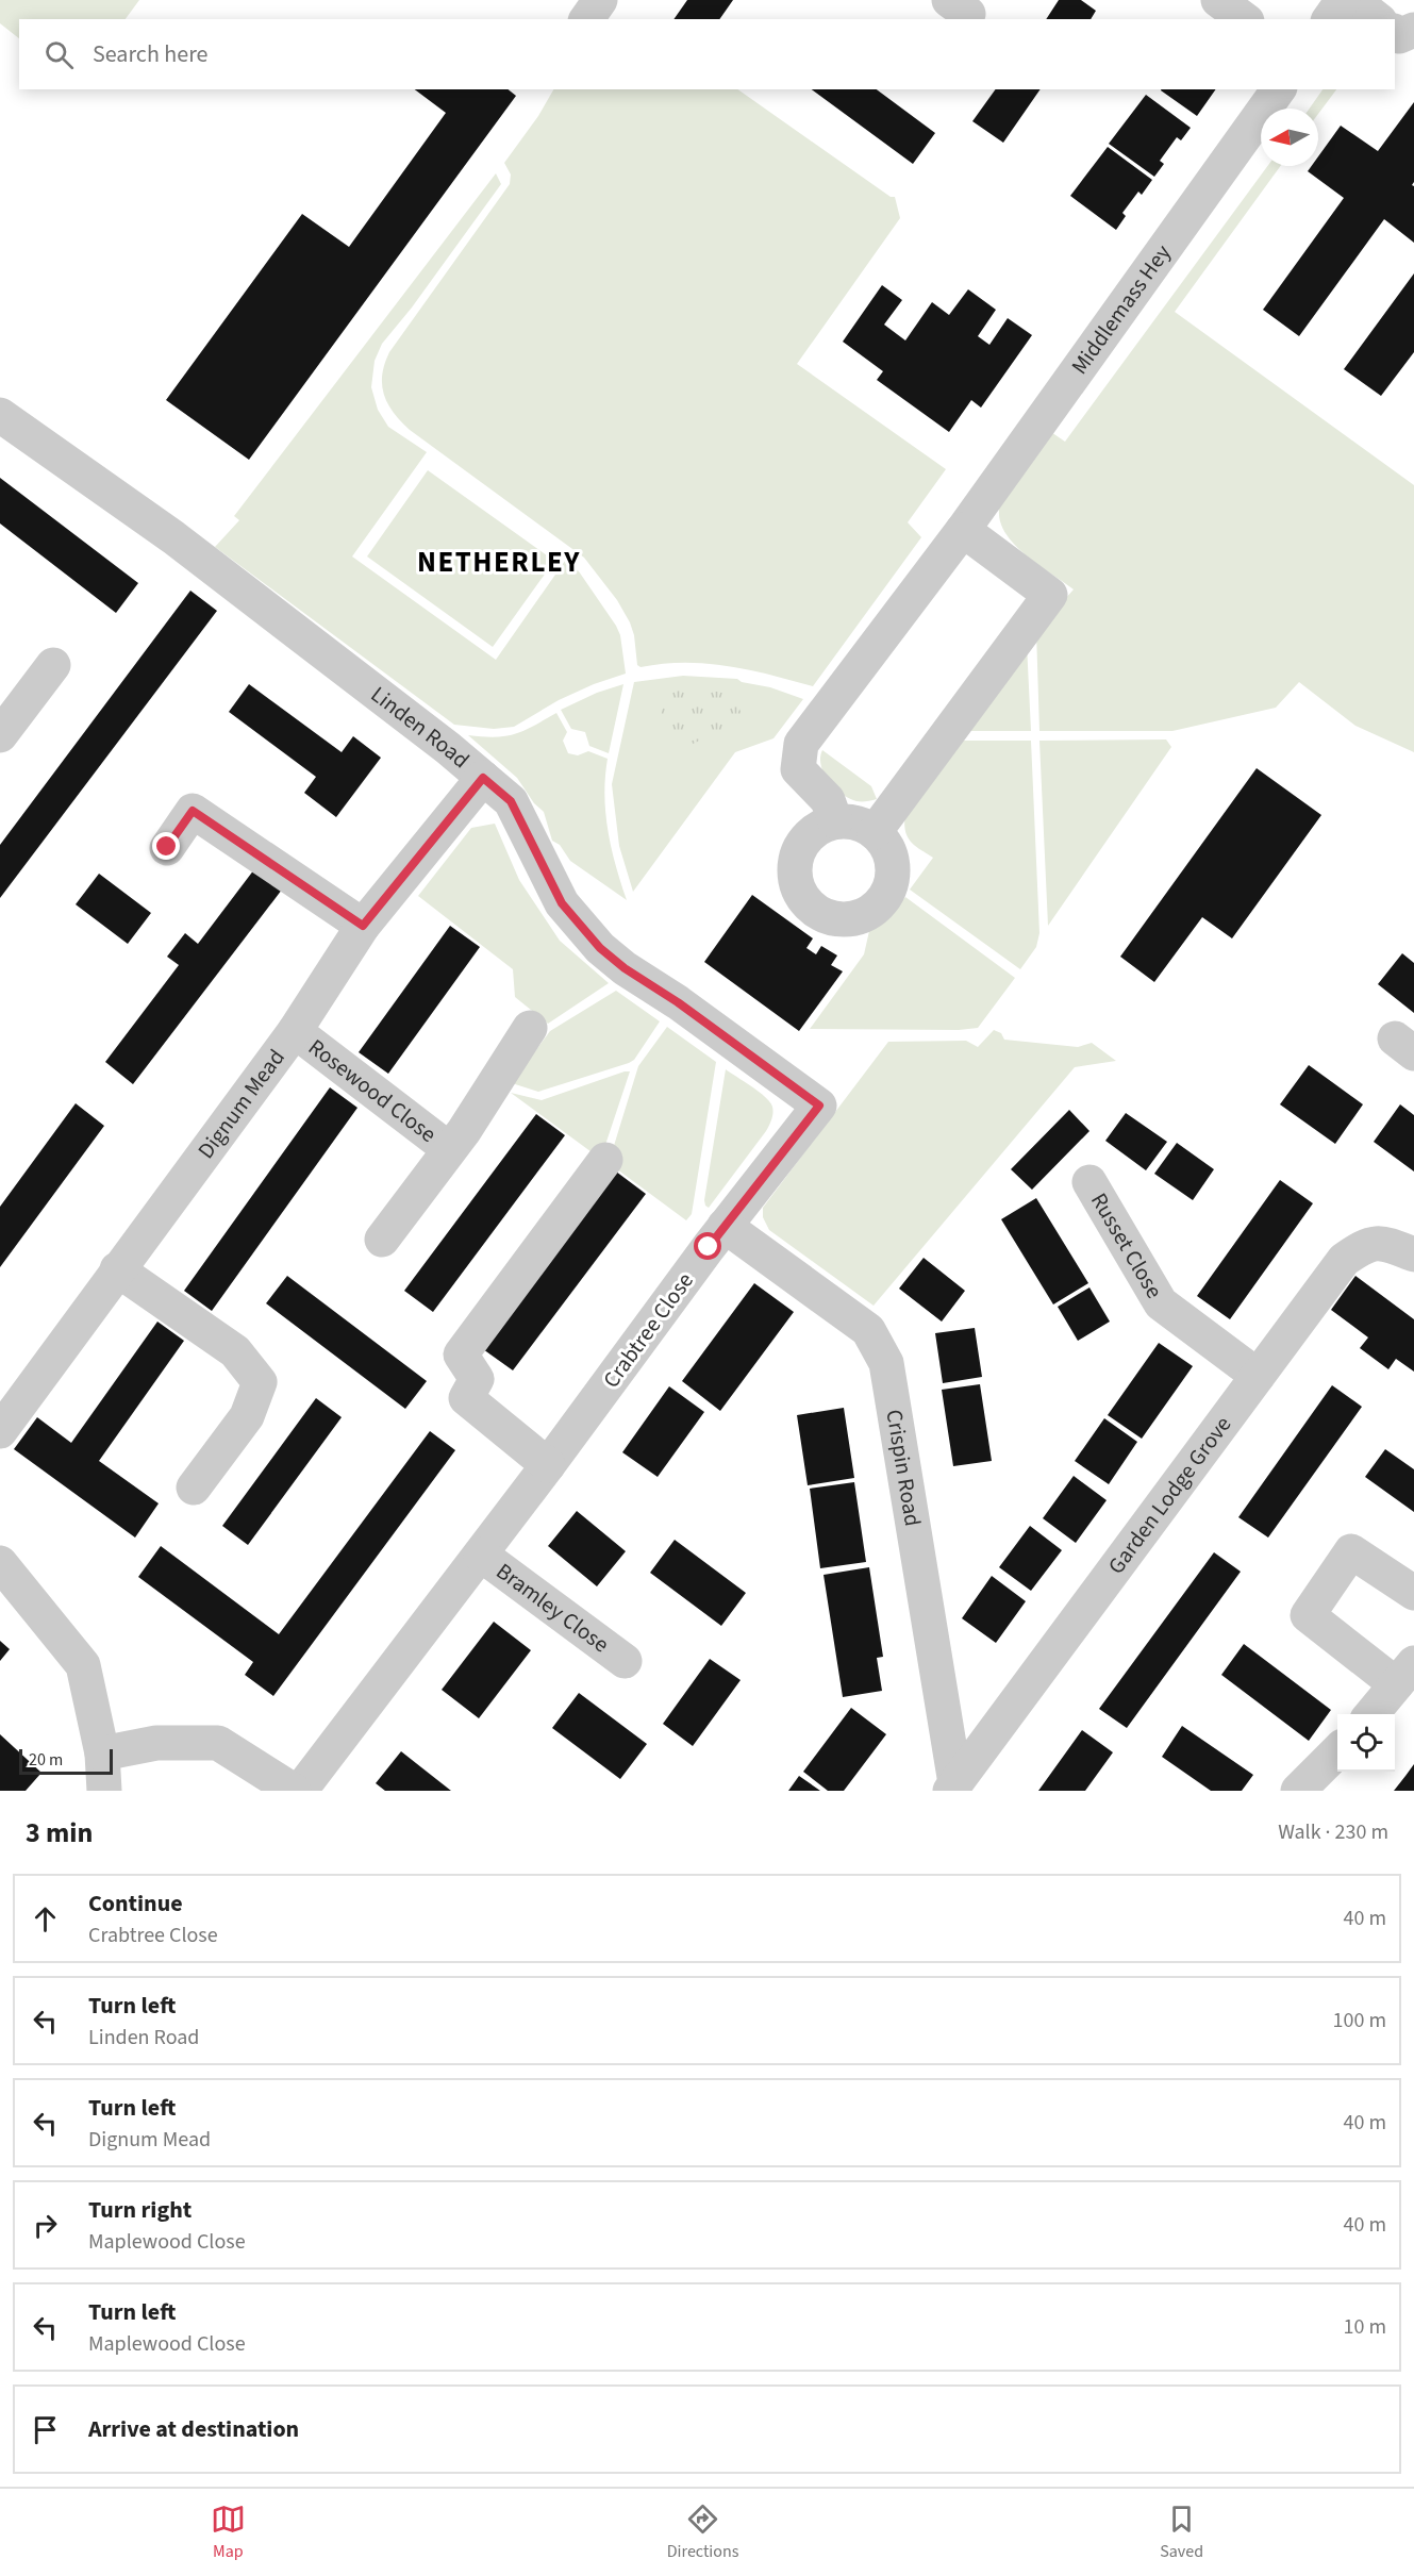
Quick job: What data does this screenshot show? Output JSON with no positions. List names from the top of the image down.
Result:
{
  "streets": {
    "street": [
      "Middlemass Hey",
      "Linden Road",
      "Rosewood Close",
      "Dignum Mead",
      "Russet Close",
      "Crabtree Close",
      "Crispin Road",
      "Garden Lodge Grove",
      "Bramley Close"
    ]
  },
  "crossings": [
    ["Linden Road", "Dignum Mead"],
    ["Linden Road", "Crabtree Close"],
    ["Rosewood Close", "Dignum Mead"],
    ["Russet Close", "Garden Lodge Grove"],
    ["Crabtree Close", "Crispin Road"],
    ["Crabtree Close", "Bramley Close"],
    ["Crispin Road", "Garden Lodge Grove"]
  ],
  "districts": ["NETHERLEY"],
  "scale_bar": "20 m",
  "north": "left",
  "page": {
    "search": "Search here",
    "scale": "20 m",
    "heading": ["3 min", "Walk · 230 m"],
    "list": [
      ["Continue", "Crabtree Close", "40 m"],
      ["Turn left", "Linden Road", "100 m"],
      ["Turn left", "Dignum Mead", "40 m"],
      ["Turn right", "Maplewood Close", "40 m"],
      ["Turn left", "Maplewood Close", "10 m"],
      "Arrive at destination"
    ],
    "nav": ["Map", "Directions", "Saved"]
  }
}
